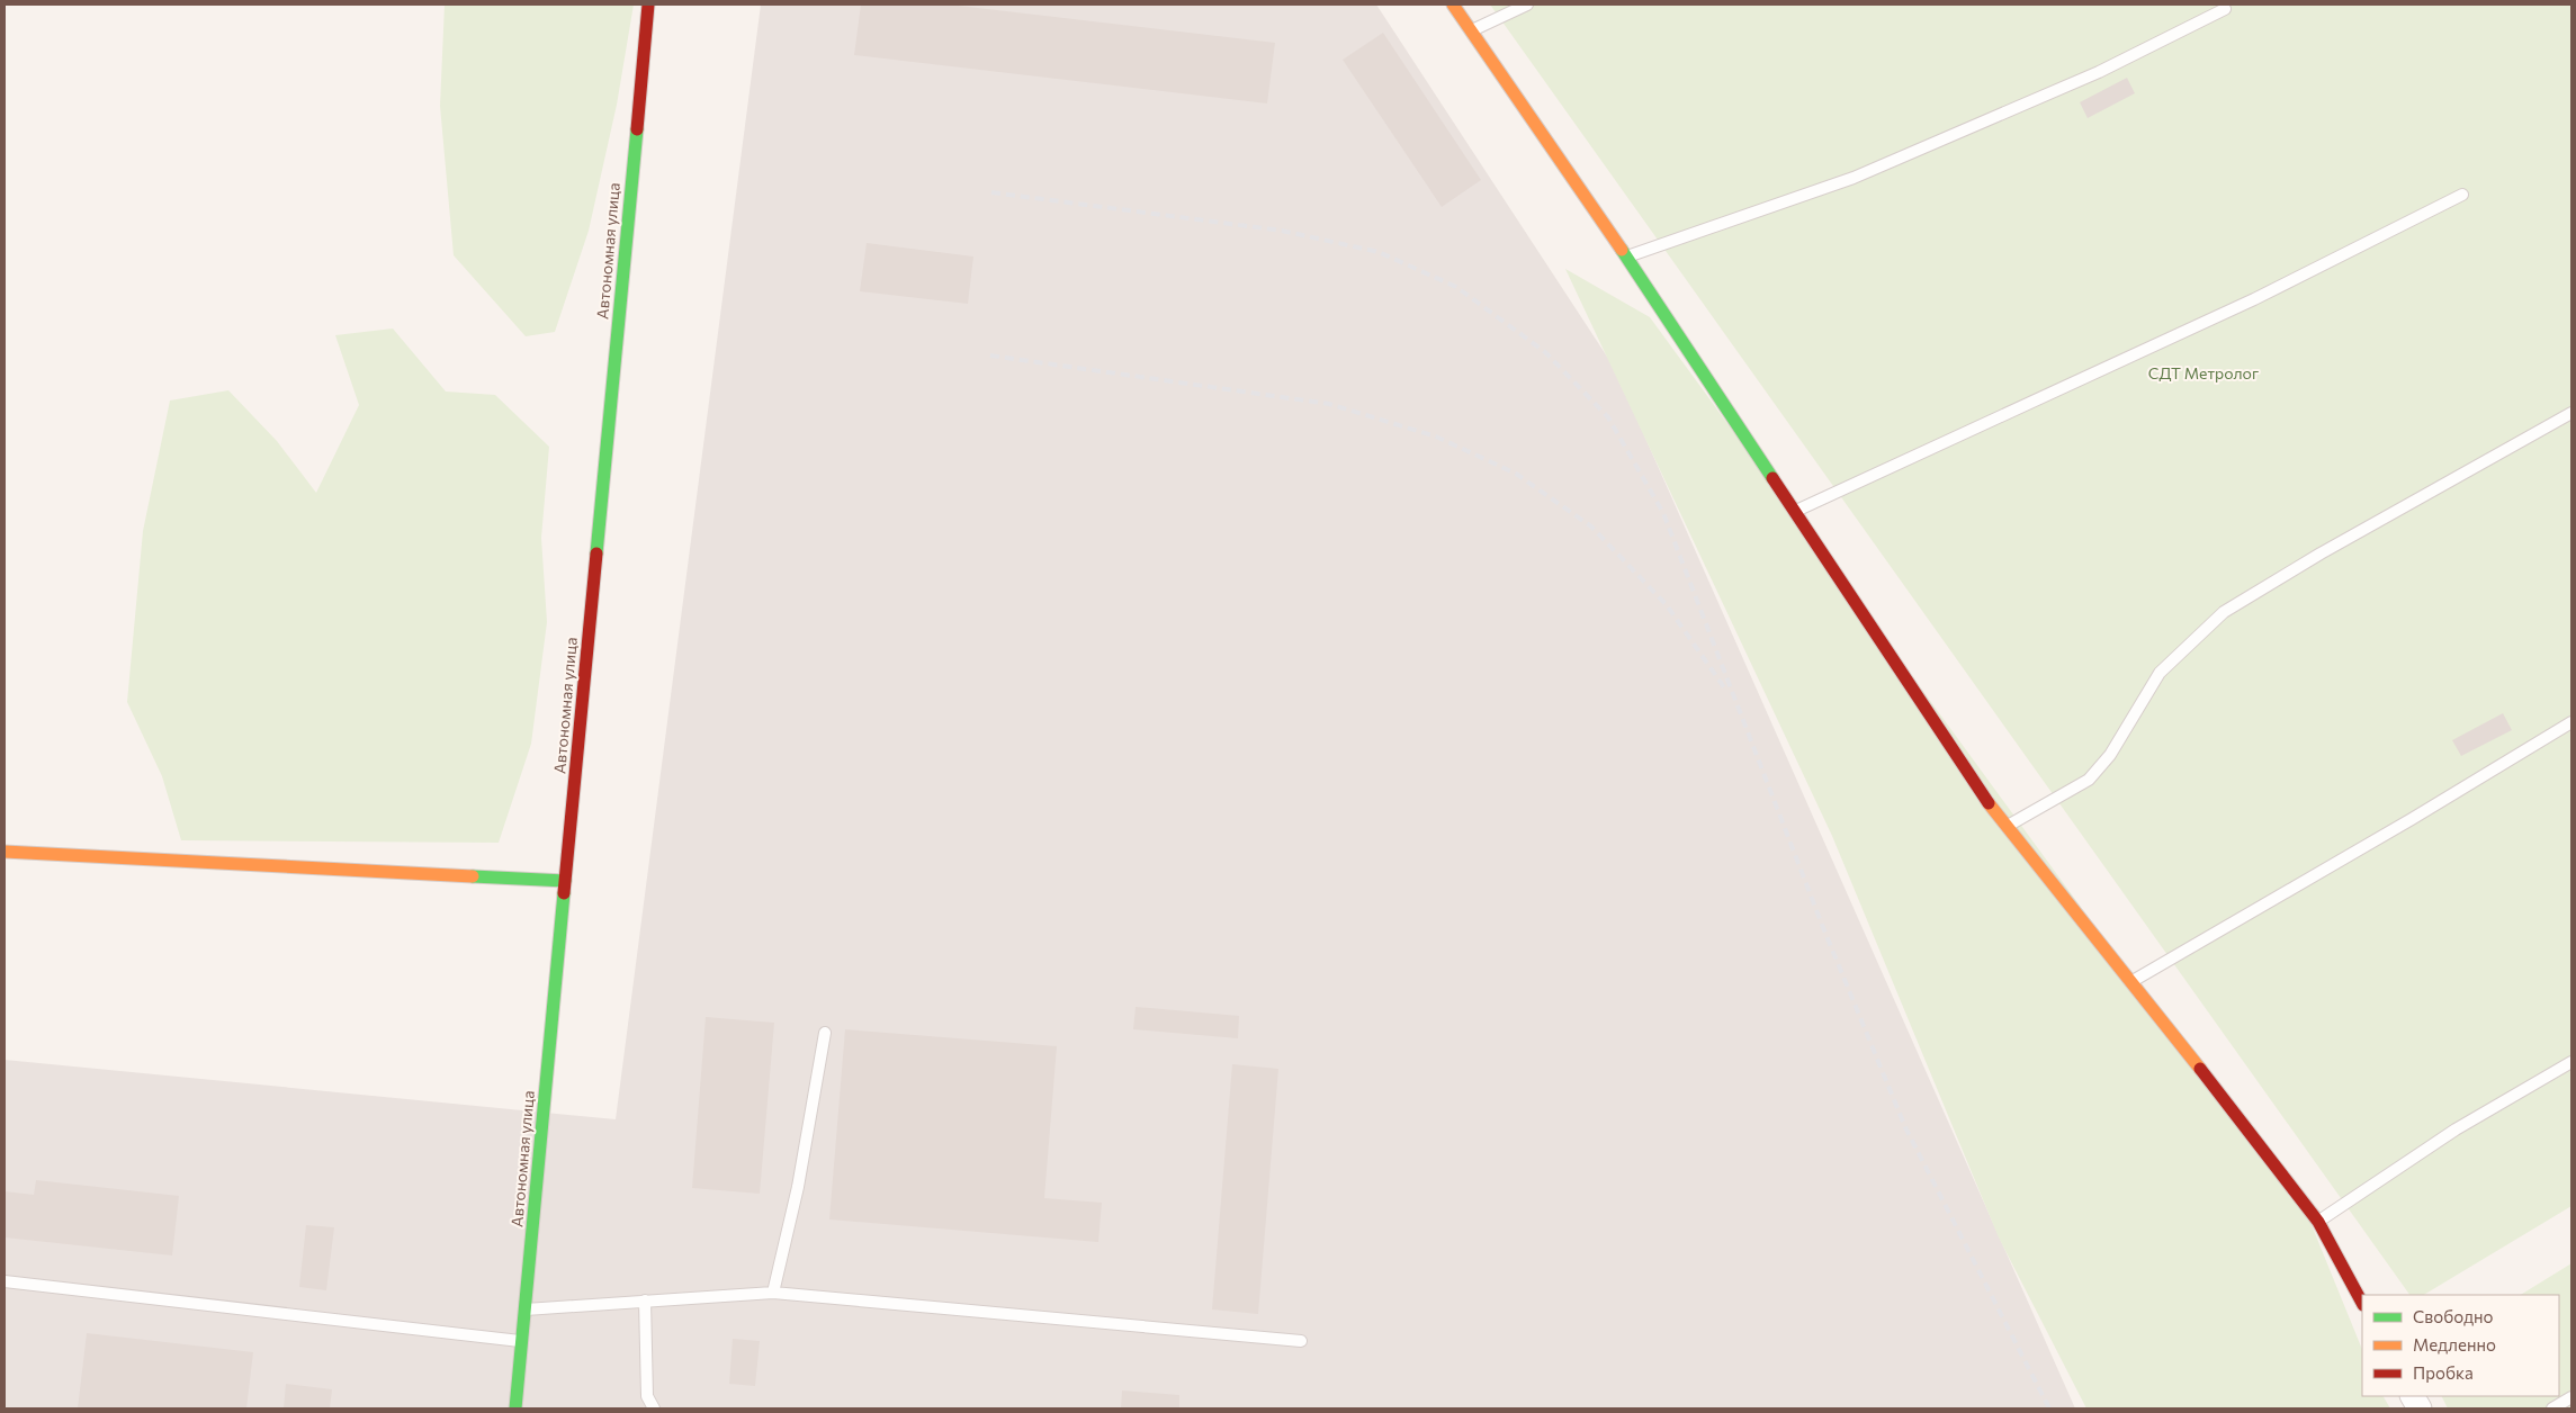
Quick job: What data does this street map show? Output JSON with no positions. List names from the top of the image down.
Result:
{
  "streets": {
    "street": ["Автономная улица"]
  },
  "parks": ["СДТ Метролог"],
  "legend": ["Свободно", "Медленно", "Пробка"]
}
